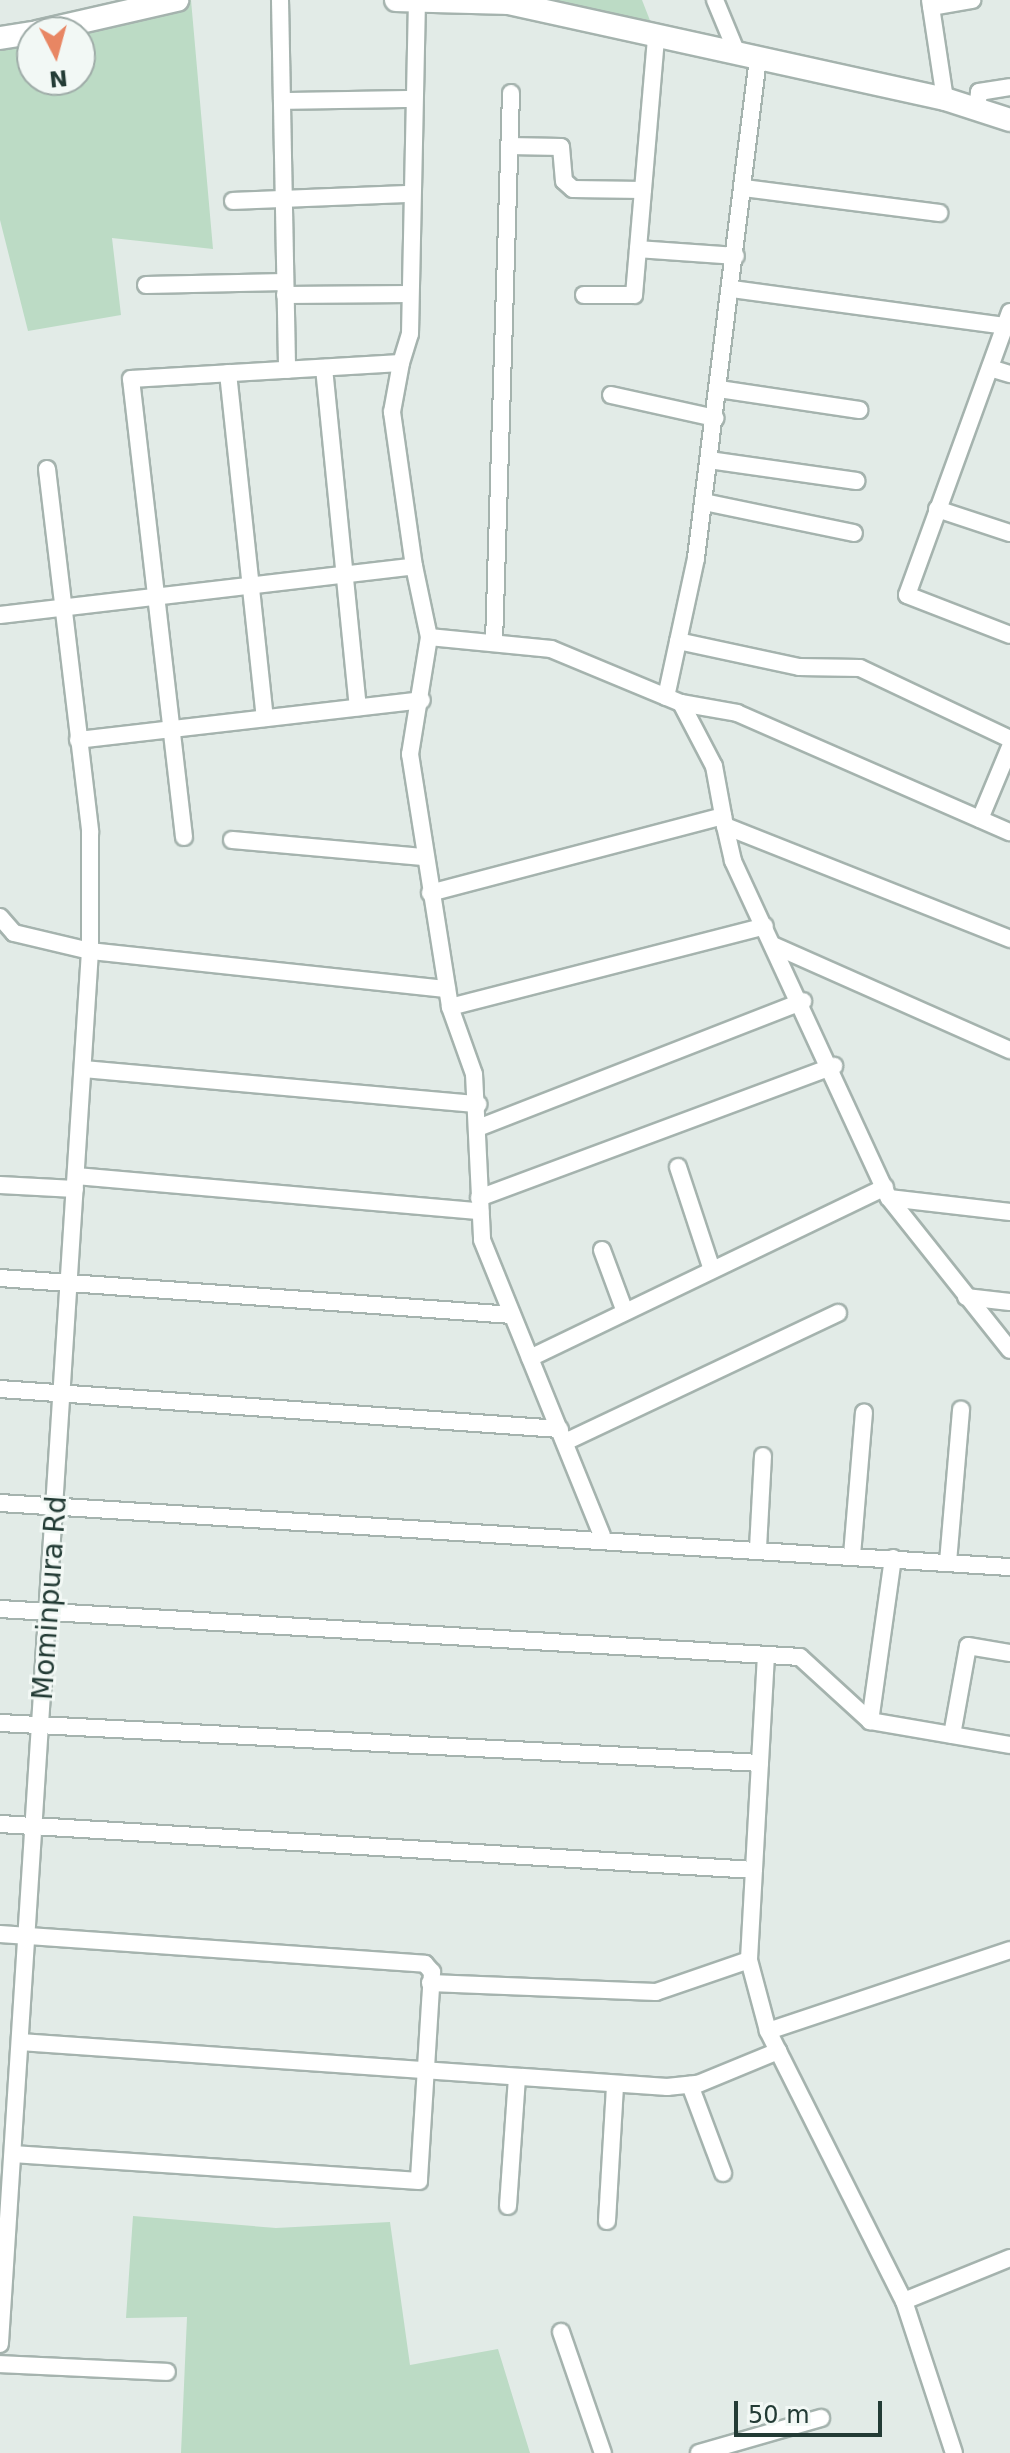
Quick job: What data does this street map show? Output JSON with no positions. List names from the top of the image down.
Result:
{
  "streets": {
    "street": ["Mominpura Rd"]
  },
  "scale_bar": "50 m",
  "north": "bottom"
}
